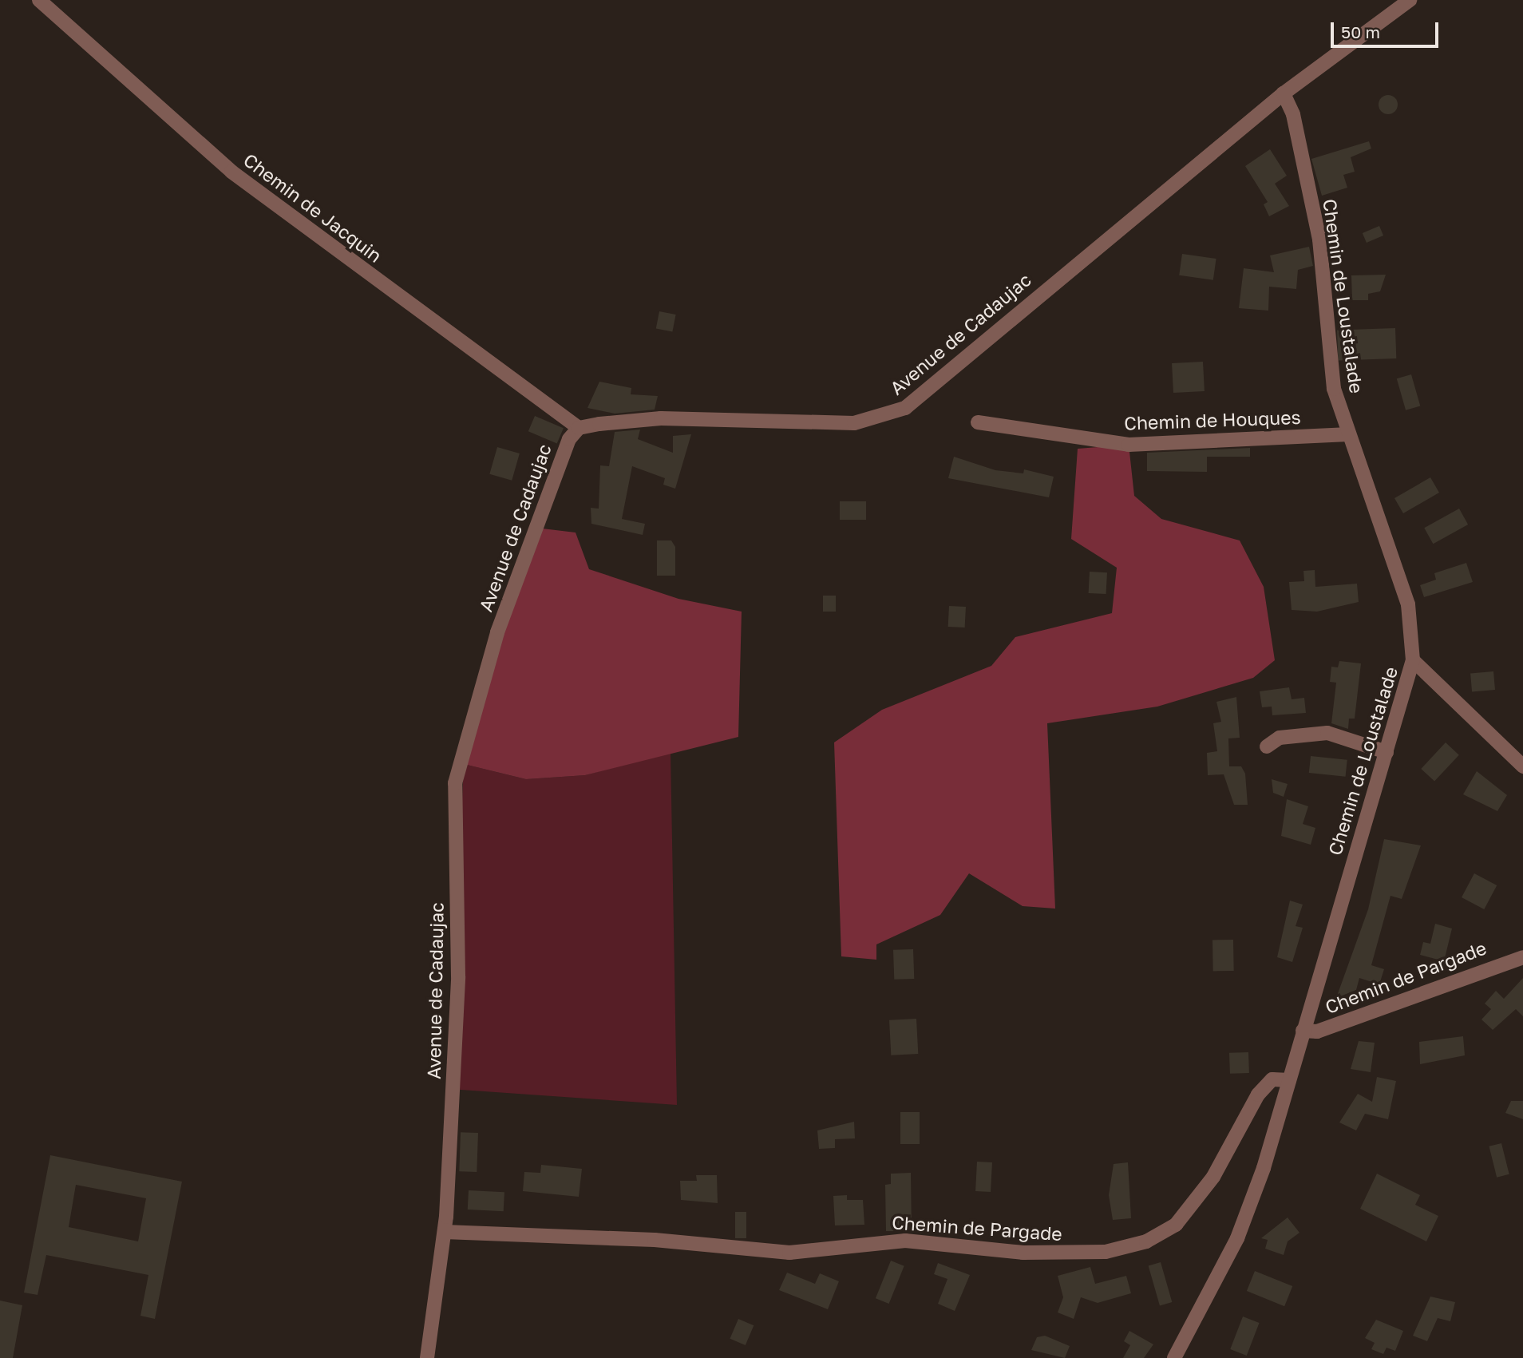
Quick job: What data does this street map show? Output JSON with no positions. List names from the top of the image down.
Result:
{
  "streets": {
    "street": [
      "Chemin de Jacquin",
      "Chemin de Loustalade",
      "Avenue de Cadaujac",
      "Chemin de Houques",
      "Chemin de Pargade"
    ]
  },
  "crossings": [
    ["Chemin de Jacquin", "Avenue de Cadaujac"],
    ["Chemin de Loustalade", "Avenue de Cadaujac"],
    ["Chemin de Loustalade", "Chemin de Houques"],
    ["Chemin de Loustalade", "Chemin de Pargade"],
    ["Avenue de Cadaujac", "Chemin de Pargade"]
  ],
  "scale_bar": "50 m"
}
